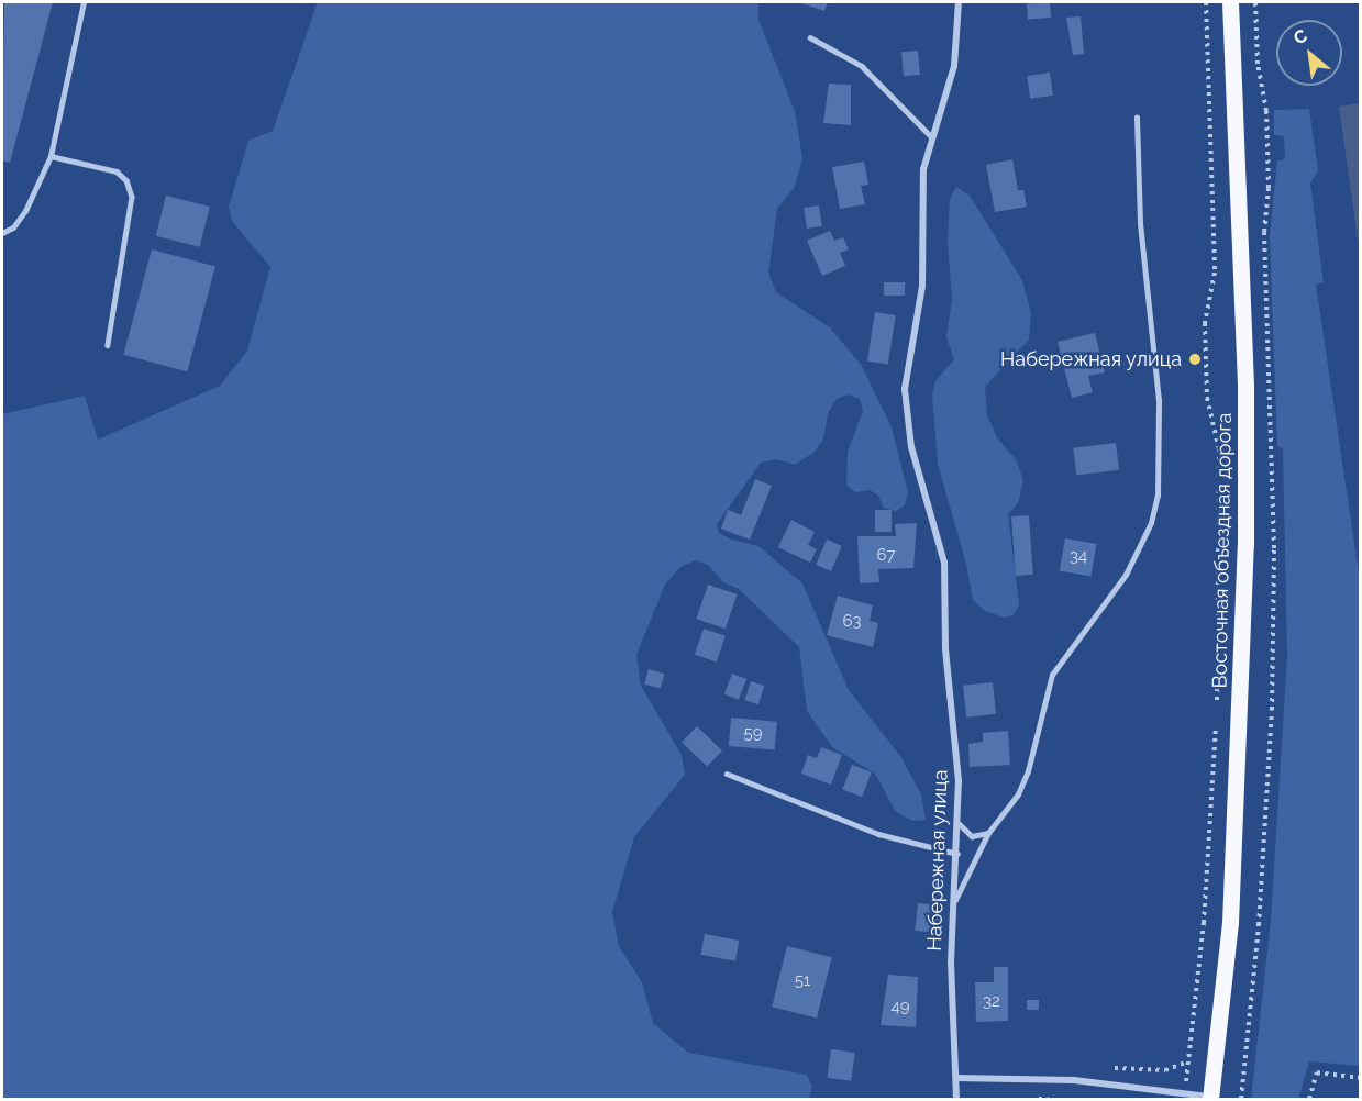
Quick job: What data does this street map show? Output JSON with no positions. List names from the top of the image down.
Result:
{
  "streets": {
    "main road": ["Восточная объездная дорога"],
    "street": ["Набережная улица"]
  },
  "places": ["Набережная улица"],
  "house_numbers": [
    "67",
    "34",
    "63",
    "59",
    "51",
    "32",
    "49"
  ],
  "north": "top left"
}
